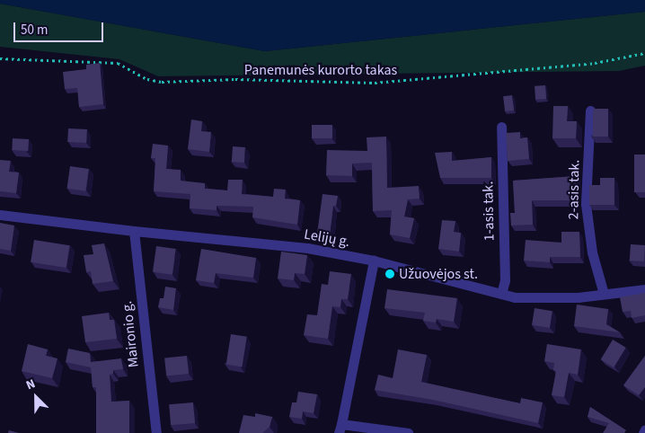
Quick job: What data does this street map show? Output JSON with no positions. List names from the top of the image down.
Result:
{
  "streets": {
    "street": [
      "2-asis tak.",
      "1-asis tak.",
      "Lelijų g.",
      "Maironio g."
    ],
    "path": ["Panemunės kurorto takas"]
  },
  "crossings": [
    ["2-asis tak.", "Lelijų g."],
    ["1-asis tak.", "Lelijų g."],
    ["Lelijų g.", "Maironio g."]
  ],
  "places": ["Užuovėjos st."],
  "scale_bar": "50 m",
  "north": "top left"
}
